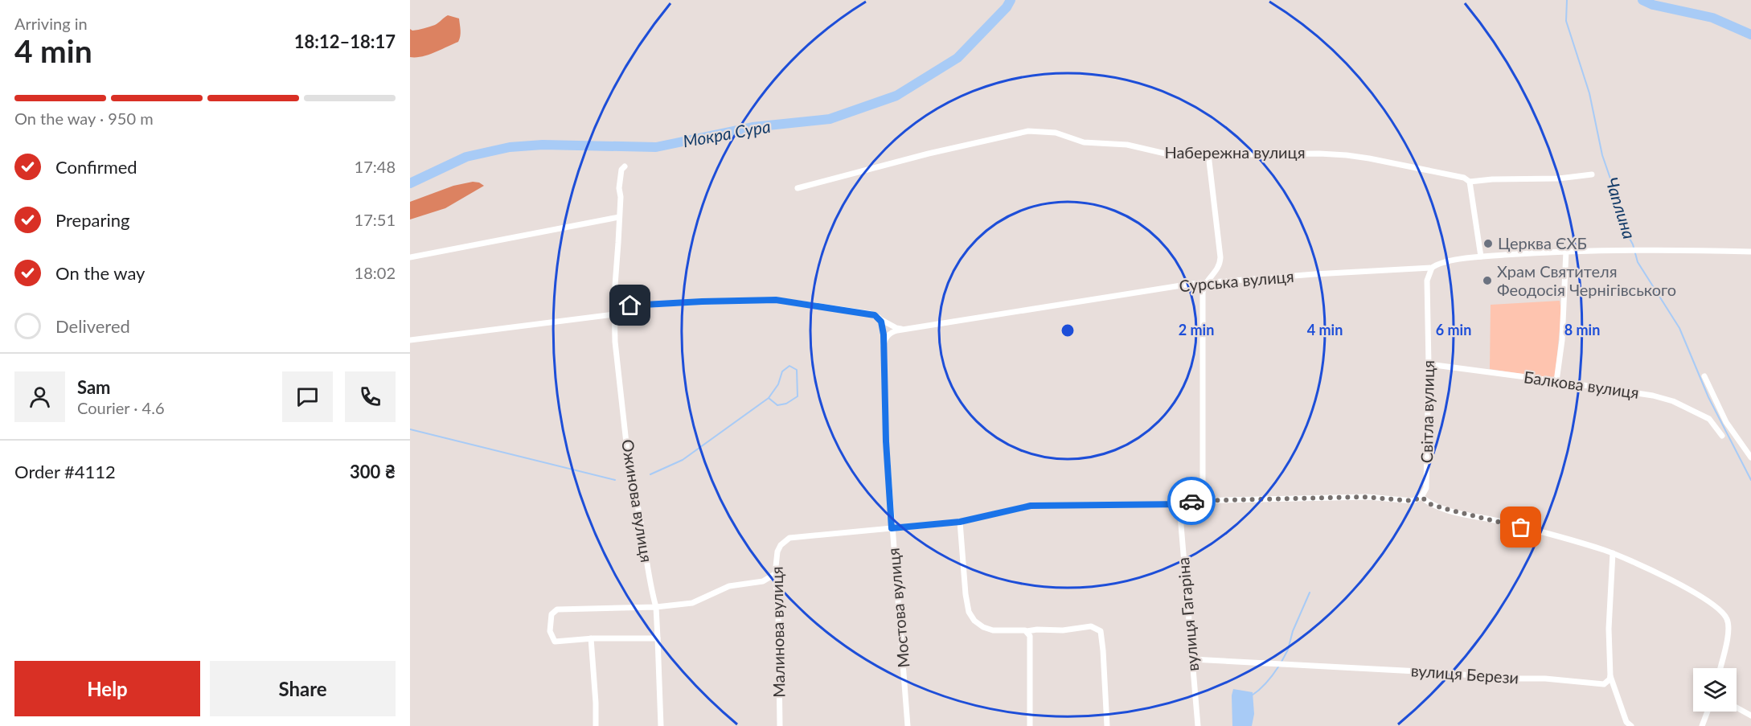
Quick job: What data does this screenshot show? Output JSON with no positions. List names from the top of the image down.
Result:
{
  "streets": {
    "street": [
      "Набережна вулиця",
      "Сурська вулиця",
      "Балкова вулиця",
      "Світла вулиця",
      "Ожинова вулиця",
      "Мостова вулиця",
      "вулиця Гагаріна",
      "Малинова вулиця",
      "вулиця Берези"
    ]
  },
  "crossings": [
    ["Сурська вулиця", "Світла вулиця"],
    ["Сурська вулиця", "Ожинова вулиця"],
    ["Сурська вулиця", "Мостова вулиця"],
    ["Балкова вулиця", "Світла вулиця"],
    ["Мостова вулиця", "Малинова вулиця"],
    ["вулиця Гагаріна", "вулиця Берези"]
  ],
  "water": ["Мокра Сура", "Чаплина"],
  "places": ["Церква ЄХБ", "Храм Святителя Феодосія Чернігівського"],
  "page": {
    "heading": ["4 min", "Arriving in", "18:12–18:17"],
    "panel": [
      "Sam",
      "Courier · 4.6",
      "Order #4112",
      "300 ₴"
    ],
    "bar": "On the way · 950 m",
    "list": [
      ["Confirmed", "17:48"],
      ["Preparing", "17:51"],
      ["On the way", "18:02"],
      "Delivered"
    ],
    "buttons": ["Help", "Share"]
  },
  "rings": [
    "2 min",
    "4 min",
    "6 min",
    "8 min"
  ]
}
